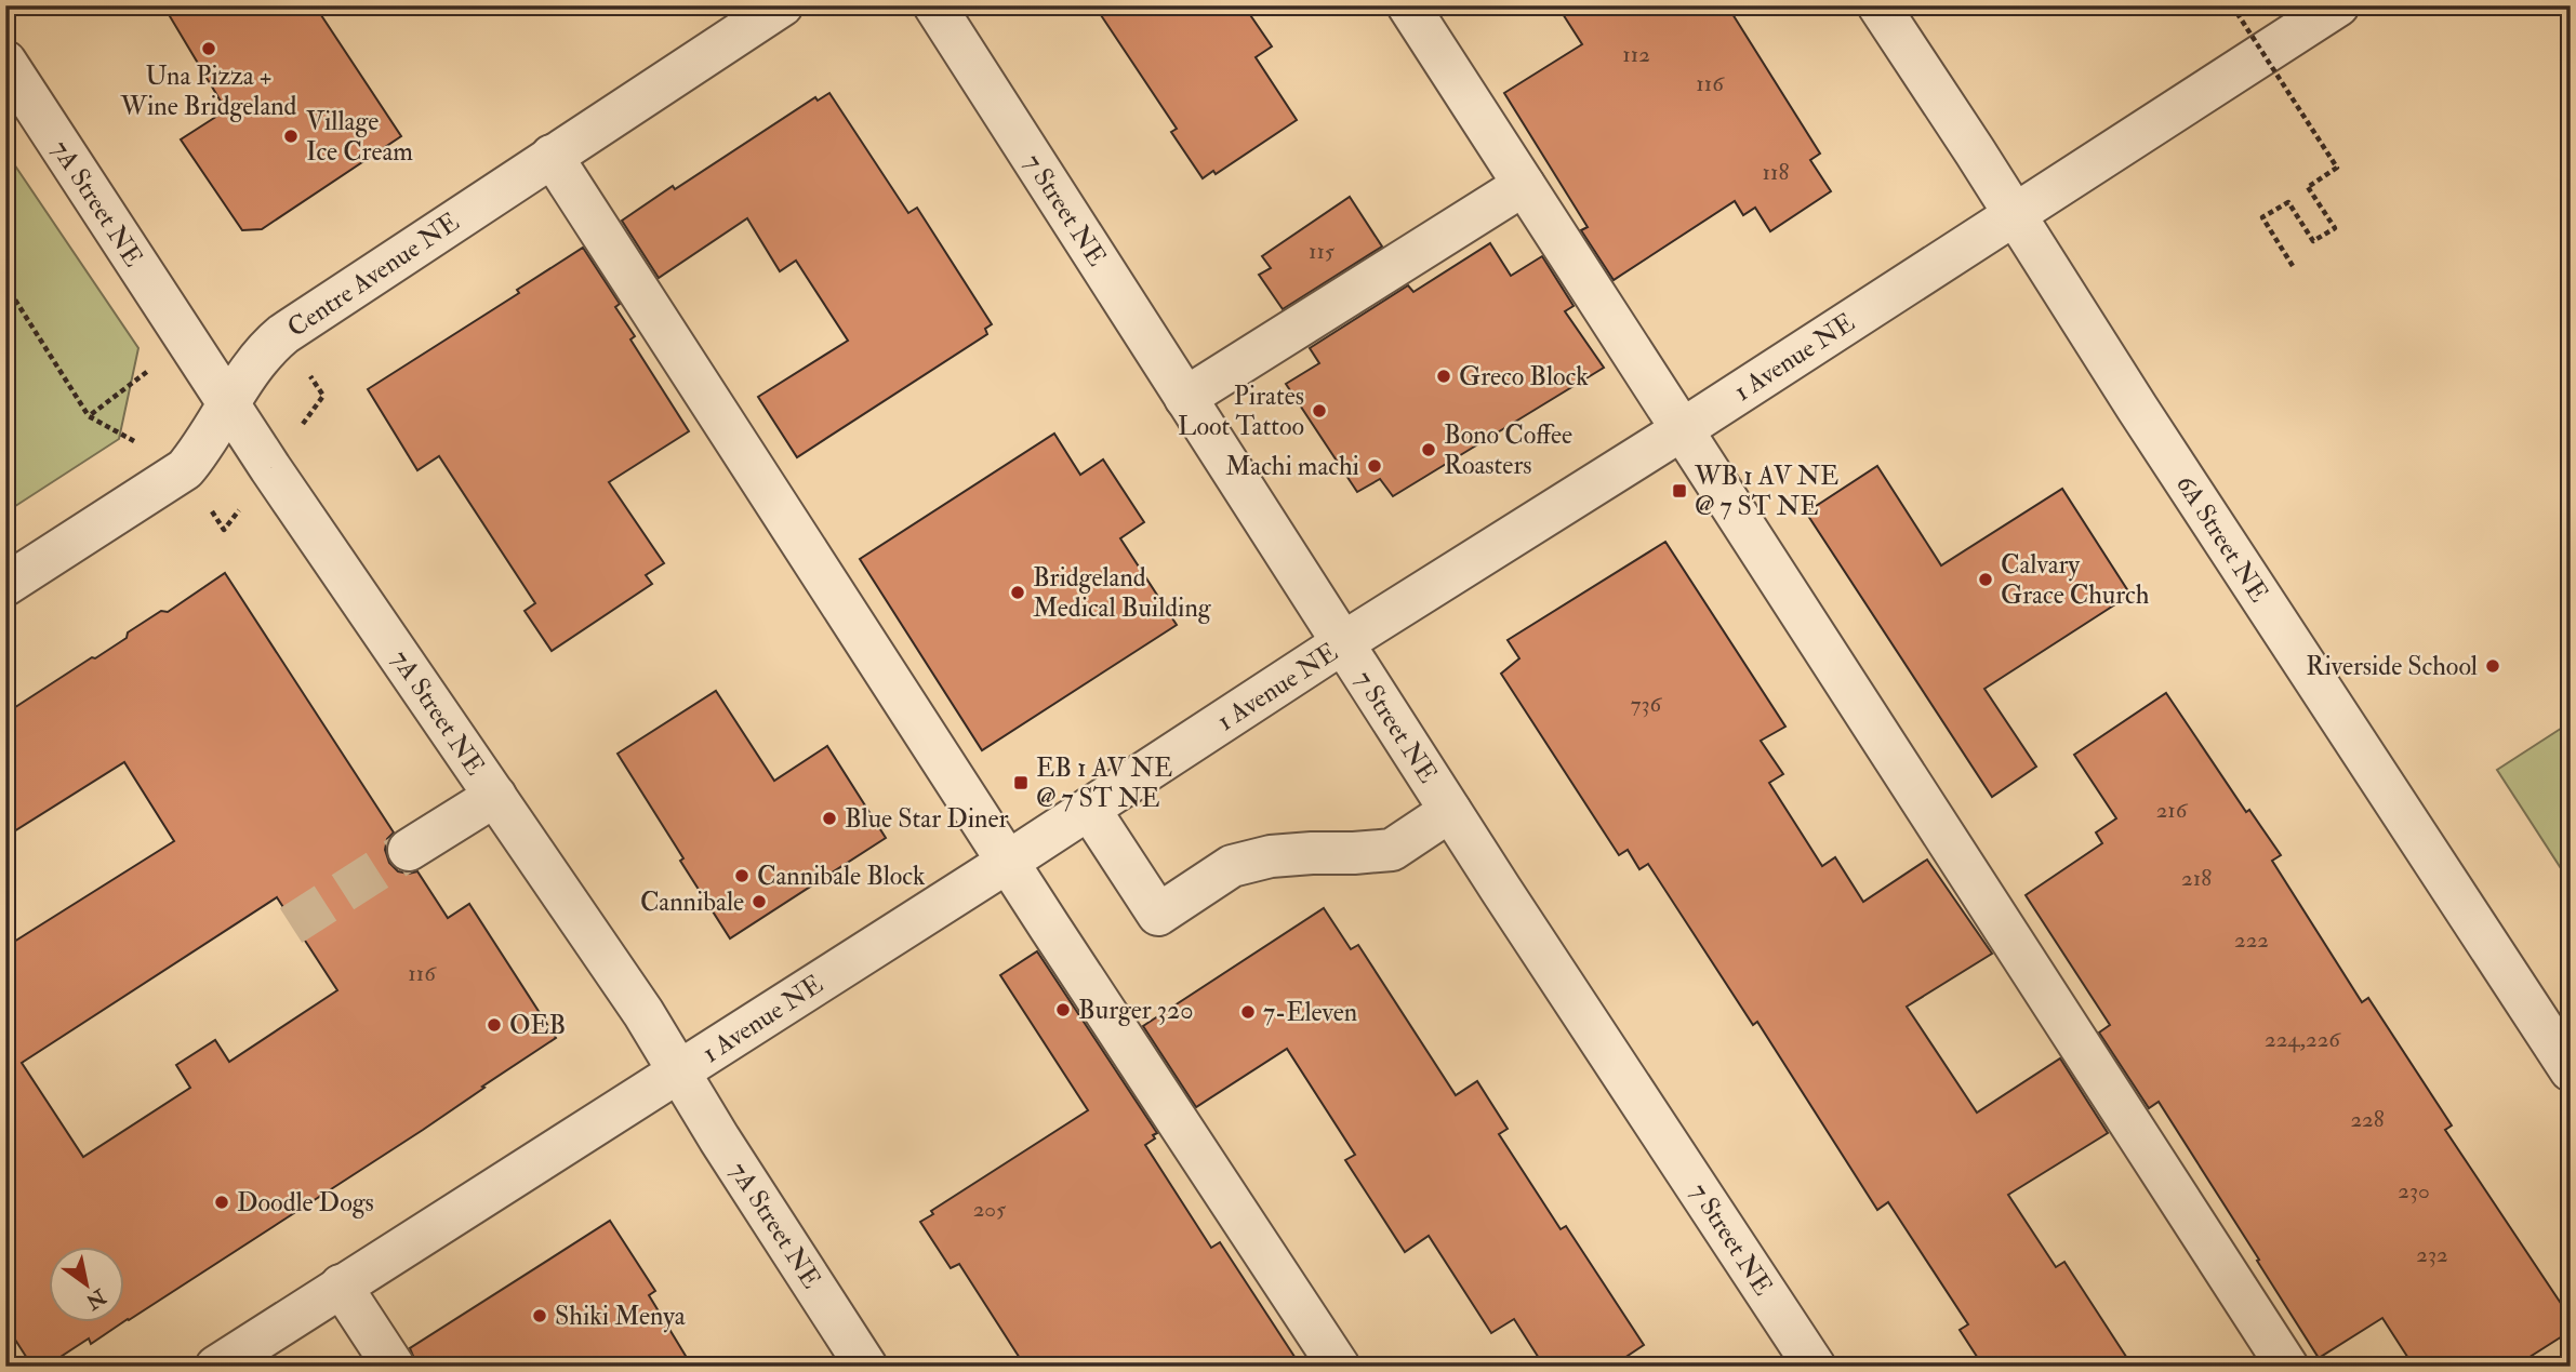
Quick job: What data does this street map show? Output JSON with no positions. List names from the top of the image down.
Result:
{
  "streets": {
    "street": [
      "7A Street NE",
      "7 Street NE",
      "Centre Avenue NE",
      "1 Avenue NE",
      "6A Street NE"
    ]
  },
  "crossings": [
    ["7A Street NE", "Centre Avenue NE"],
    ["7A Street NE", "1 Avenue NE"],
    ["7 Street NE", "1 Avenue NE"],
    ["1 Avenue NE", "6A Street NE"]
  ],
  "places": {
    "other": [
      "Una Pizza + Wine Bridgeland",
      "Village Ice Cream",
      "Greco Block",
      "Pirates Loot Tattoo",
      "Bono Coffee Roasters",
      "Machi machi",
      "Calvary Grace Church",
      "Bridgeland Medical Building",
      "Riverside School",
      "Blue Star Diner",
      "Cannibale Block",
      "Cannibale",
      "Burger 320",
      "7-Eleven",
      "OEB",
      "Doodle Dogs",
      "Shiki Menya"
    ],
    "transit": ["WB 1 AV NE @ 7 ST NE", "EB 1 AV NE @ 7 ST NE"]
  },
  "house_numbers": [
    "112",
    "116",
    "118",
    "115",
    "736",
    "216",
    "218",
    "222",
    "116",
    "224,226",
    "228",
    "230",
    "205",
    "232"
  ],
  "north": "bottom right"
}
